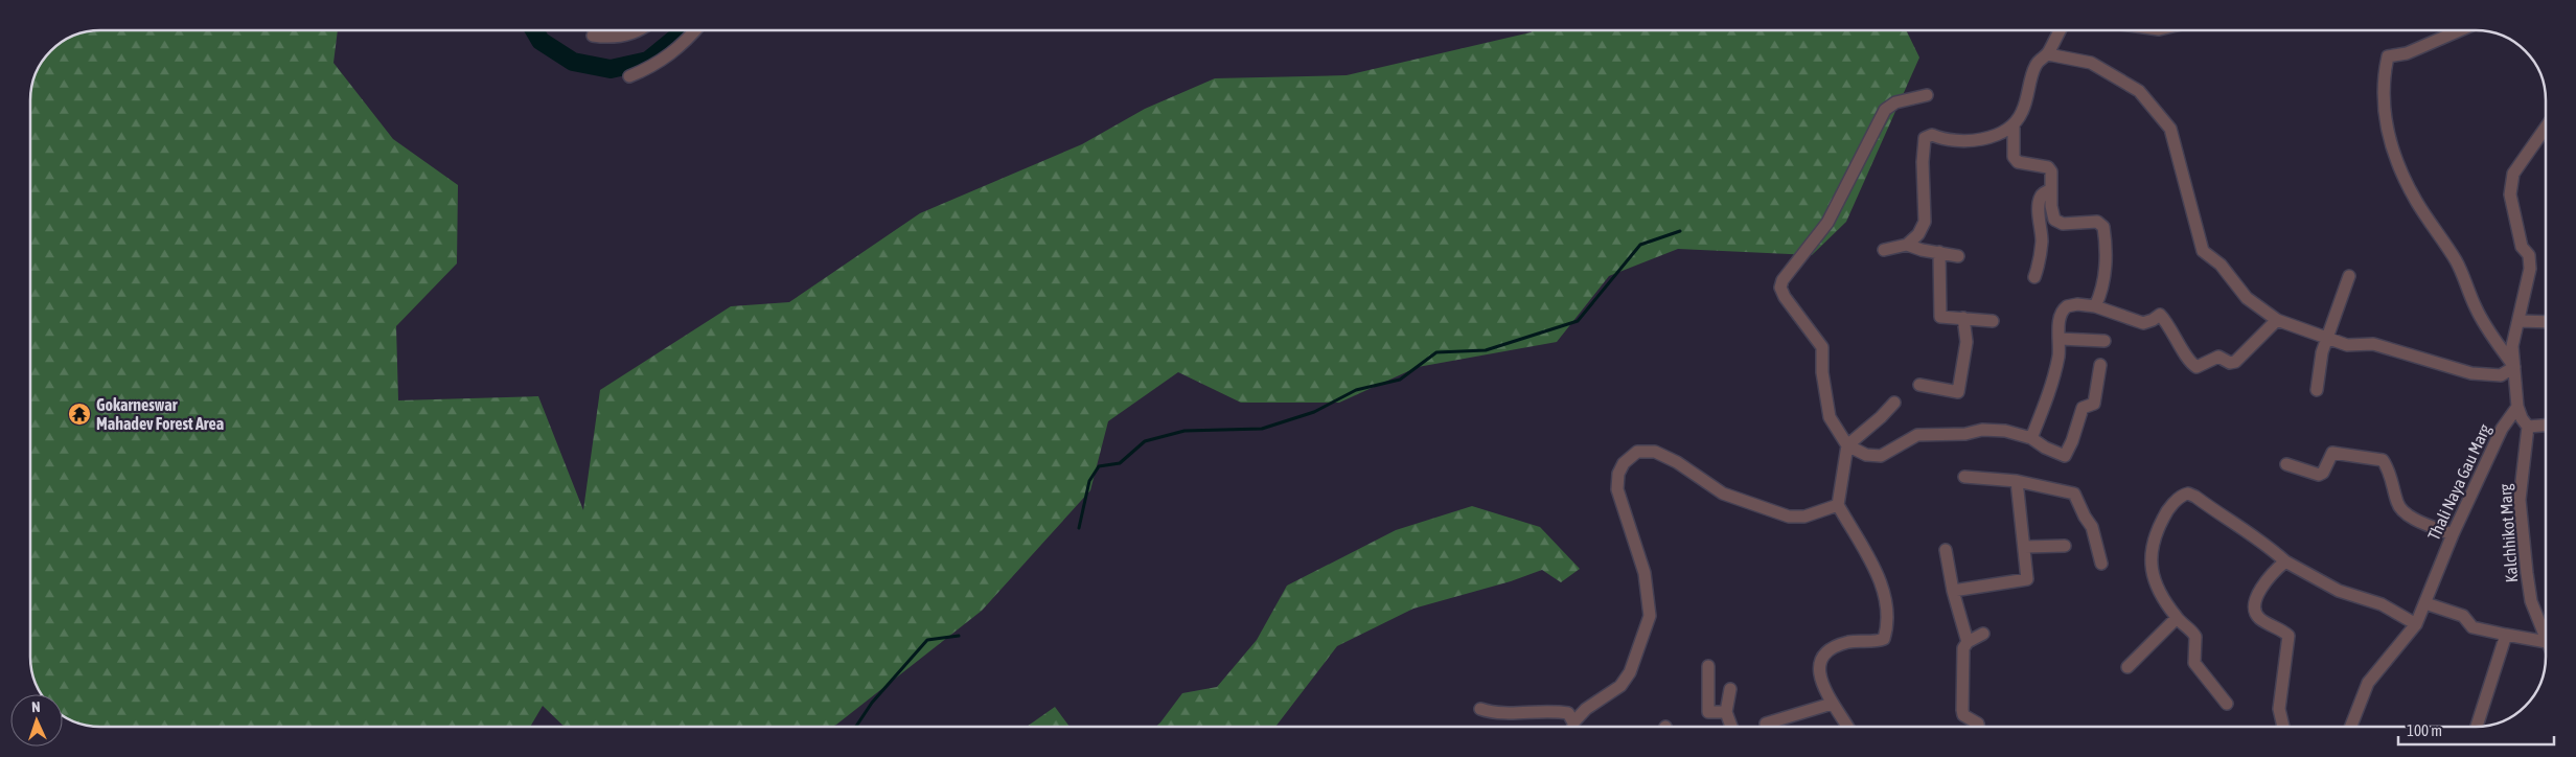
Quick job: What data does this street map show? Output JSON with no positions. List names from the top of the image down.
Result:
{
  "streets": {
    "street": ["Thali Naya Gau Marg", "Kalchhikot Marg"]
  },
  "places": {
    "temple": ["Gokarneswar Mahadev Forest Area"]
  },
  "scale_bar": "100 m",
  "north": "top"
}
